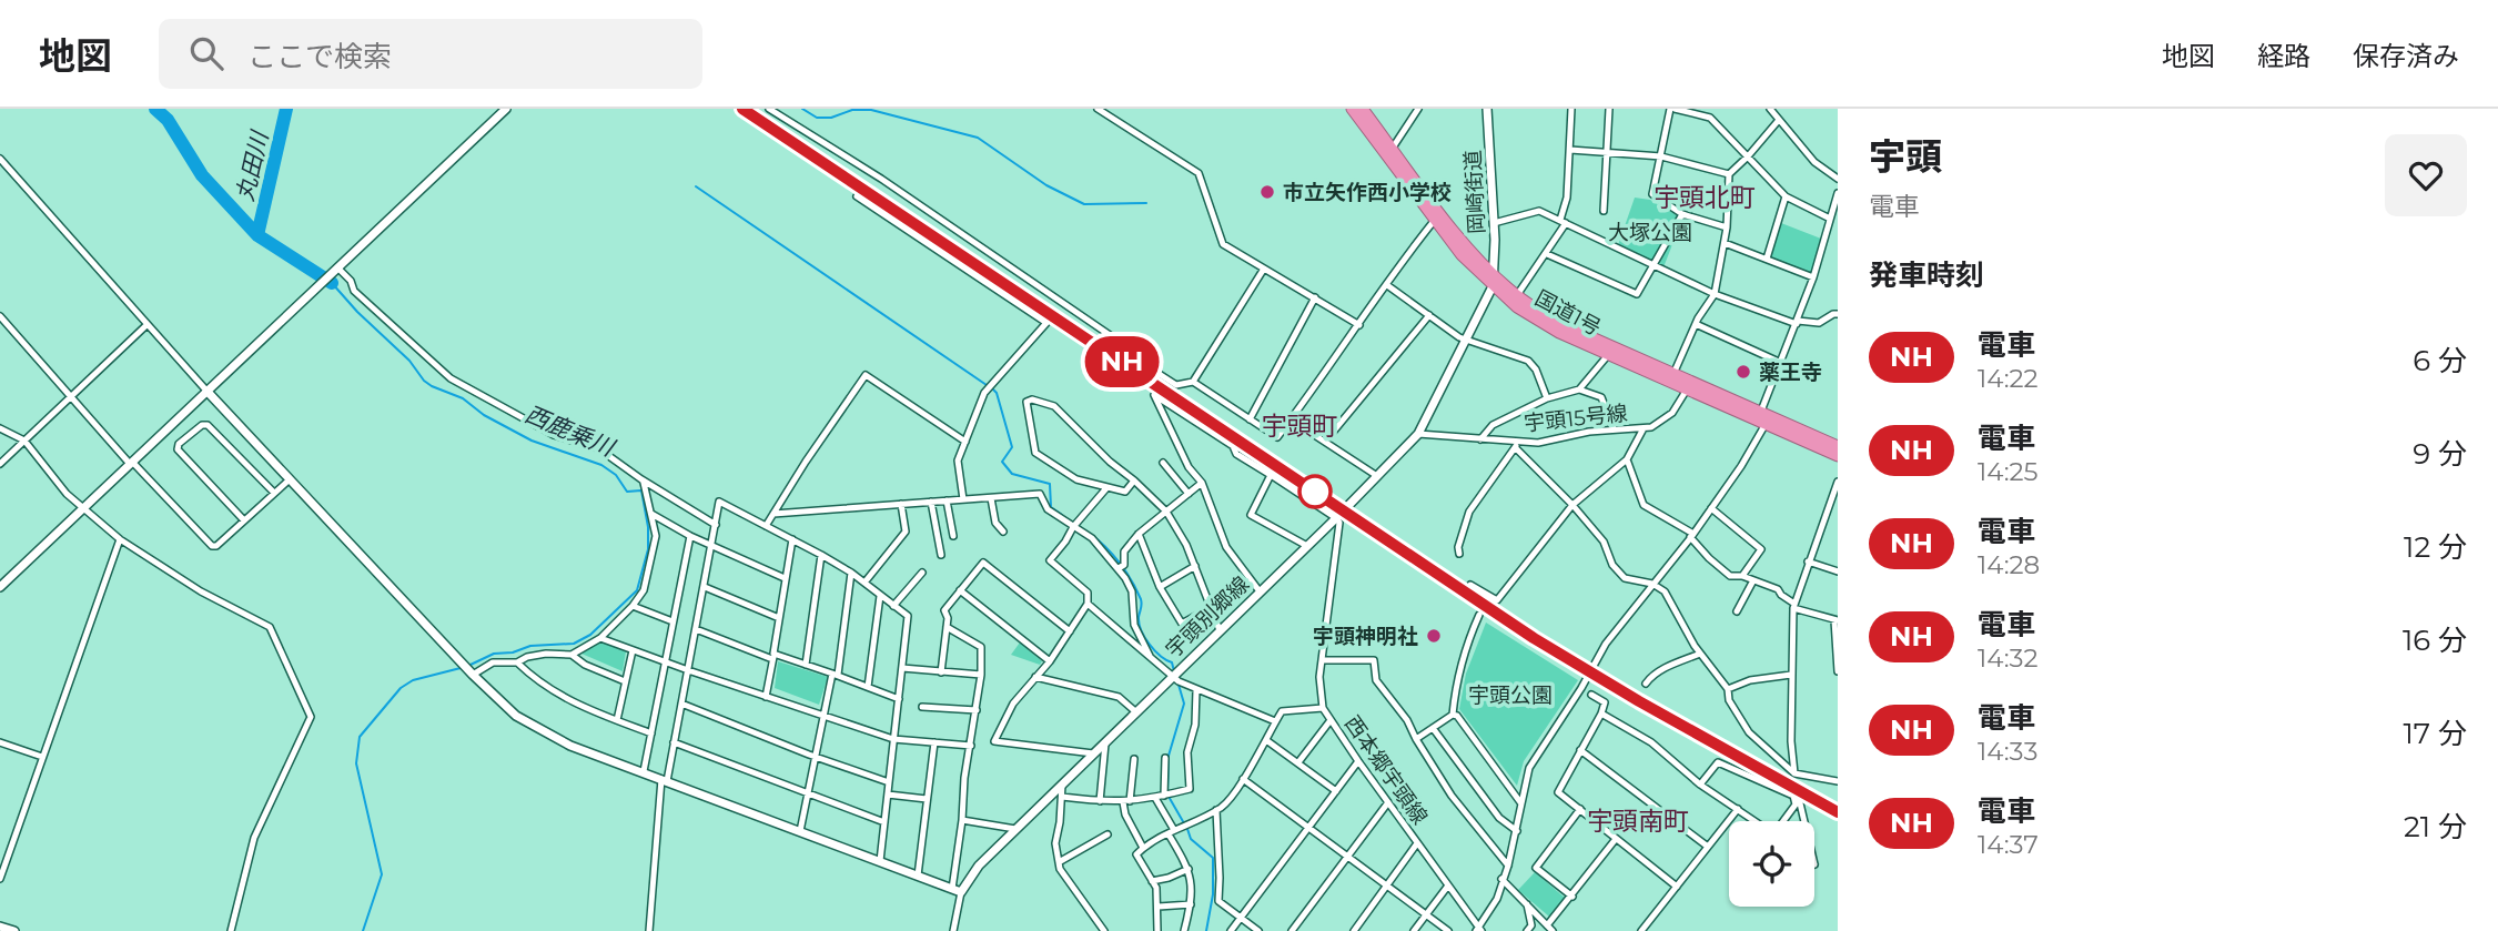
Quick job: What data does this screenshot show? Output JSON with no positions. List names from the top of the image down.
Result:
{
  "streets": {
    "highway": ["国道1号"],
    "street": [
      "岡崎街道",
      "宇頭15号線",
      "宇頭別郷線",
      "西本郷宇頭線"
    ]
  },
  "crossings": [
    ["岡崎街道", "国道1号"],
    ["岡崎街道", "宇頭別郷線"],
    ["国道1号", "宇頭15号線"],
    ["国道1号", "宇頭別郷線"],
    ["宇頭15号線", "宇頭別郷線"],
    ["宇頭別郷線", "西本郷宇頭線"]
  ],
  "districts": ["宇頭北町", "宇頭町", "宇頭南町"],
  "water": ["丸田川", "西鹿乗川"],
  "parks": ["大塚公園", "宇頭公園"],
  "places": ["市立矢作西小学校", "薬王寺", "宇頭神明社"],
  "page": {
    "header": "地図",
    "search": "ここで検索",
    "nav": ["地図", "経路", "保存済み"],
    "on_map": "NH",
    "heading": [
      ["宇頭", "電車"],
      "発車時刻"
    ],
    "list": [
      {
        "mark": "NH",
        "name": "電車",
        "note": "14:22",
        "value": "6 分"
      },
      {
        "mark": "NH",
        "name": "電車",
        "note": "14:25",
        "value": "9 分"
      },
      {
        "mark": "NH",
        "name": "電車",
        "note": "14:28",
        "value": "12 分"
      },
      {
        "mark": "NH",
        "name": "電車",
        "note": "14:32",
        "value": "16 分"
      },
      {
        "mark": "NH",
        "name": "電車",
        "note": "14:33",
        "value": "17 分"
      },
      {
        "mark": "NH",
        "name": "電車",
        "note": "14:37",
        "value": "21 分"
      }
    ]
  }
}
